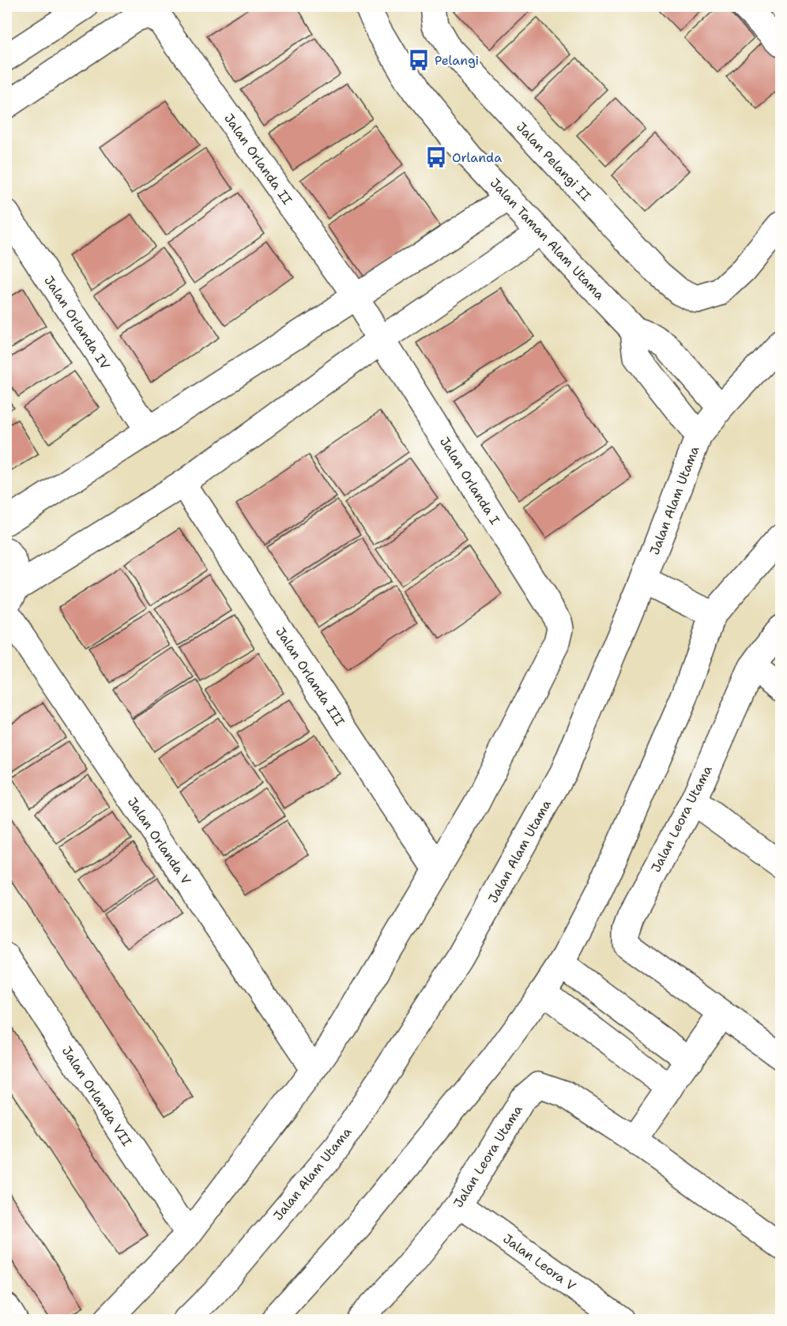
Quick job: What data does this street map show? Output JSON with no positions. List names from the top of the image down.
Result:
{
  "streets": {
    "street": [
      "Jalan Orlanda II",
      "Jalan Pelangi II",
      "Jalan Taman Alam Utama",
      "Jalan Orlanda IV",
      "Jalan Orlanda I",
      "Jalan Alam Utama",
      "Jalan Orlanda III",
      "Jalan Leora Utama",
      "Jalan Orlanda V",
      "Jalan Orlanda VII",
      "Jalan Leora V"
    ]
  },
  "crossings": [
    ["Jalan Orlanda II", "Jalan Orlanda I"],
    ["Jalan Taman Alam Utama", "Jalan Alam Utama"],
    ["Jalan Orlanda I", "Jalan Orlanda III"],
    ["Jalan Leora Utama", "Jalan Leora V"]
  ],
  "places": {
    "bus stop": ["Pelangi", "Orlanda"]
  }
}
